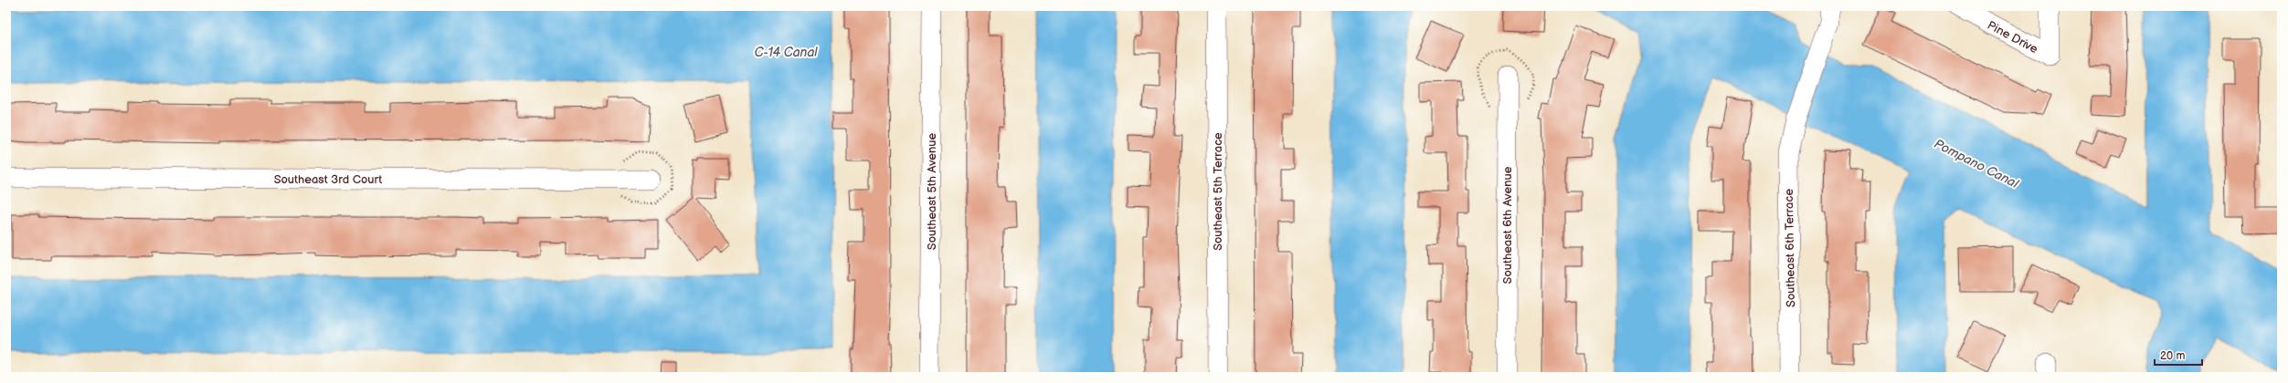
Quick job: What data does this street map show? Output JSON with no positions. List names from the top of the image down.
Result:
{
  "streets": {
    "street": [
      "Pine Drive",
      "Southeast 3rd Court",
      "Southeast 5th Avenue",
      "Southeast 5th Terrace",
      "Southeast 6th Avenue",
      "Southeast 6th Terrace"
    ]
  },
  "water": ["C-14 Canal", "Pompano Canal"],
  "scale_bar": "20 m"
}
